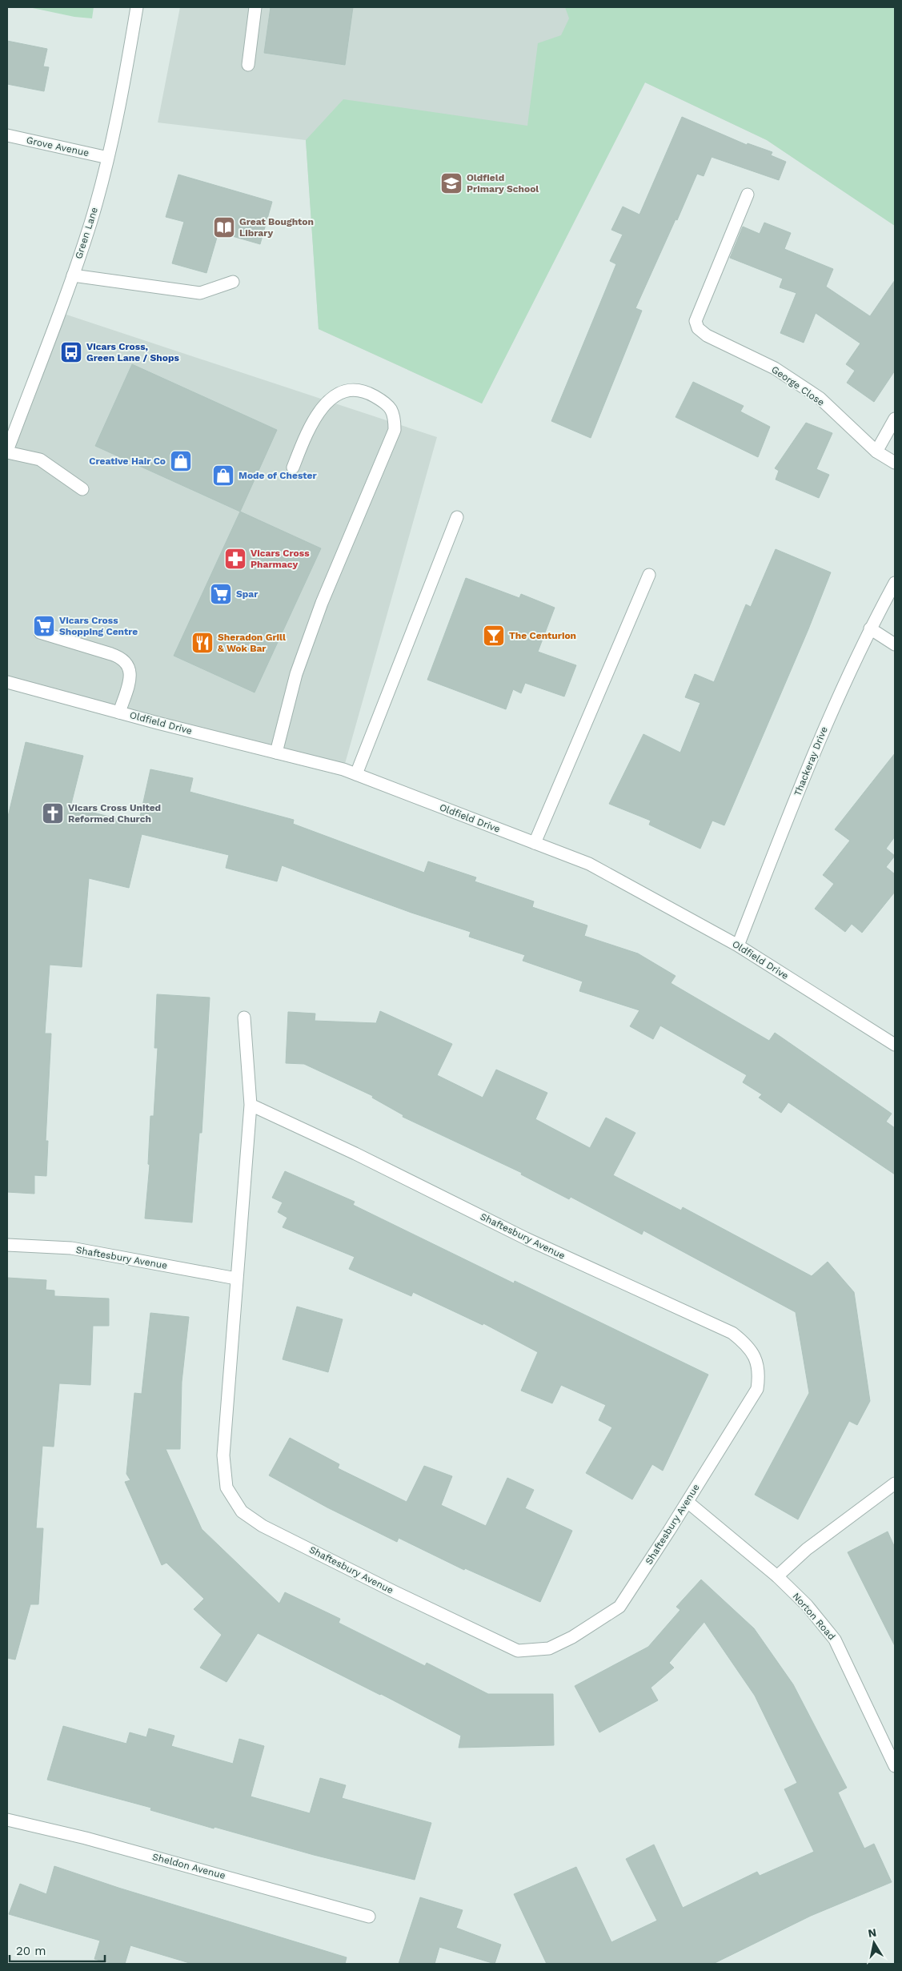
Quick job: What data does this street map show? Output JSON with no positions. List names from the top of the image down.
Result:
{
  "streets": {
    "street": [
      "Grove Avenue",
      "Green Lane",
      "George Close",
      "Oldfield Drive",
      "Thackeray Drive",
      "Shaftesbury Avenue",
      "Norton Road",
      "Sheldon Avenue"
    ]
  },
  "crossings": [
    ["Grove Avenue", "Green Lane"],
    ["Oldfield Drive", "Thackeray Drive"],
    ["Shaftesbury Avenue", "Norton Road"]
  ],
  "places": {
    "school or university": ["Oldfield Primary School"],
    "library": ["Great Boughton Library"],
    "bus stop": ["Vicars Cross, Green Lane / Shops"],
    "shop": ["Creative Hair Co", "Mode of Chester"],
    "pharmacy": ["Vicars Cross Pharmacy"],
    "supermarket": ["Spar", "Vicars Cross Shopping Centre"],
    "bar": ["The Centurion"],
    "restaurant": ["Sheradon Grill & Wok Bar"],
    "church": ["Vicars Cross United Reformed Church"]
  },
  "scale_bar": "20 m",
  "north": "top"
}
